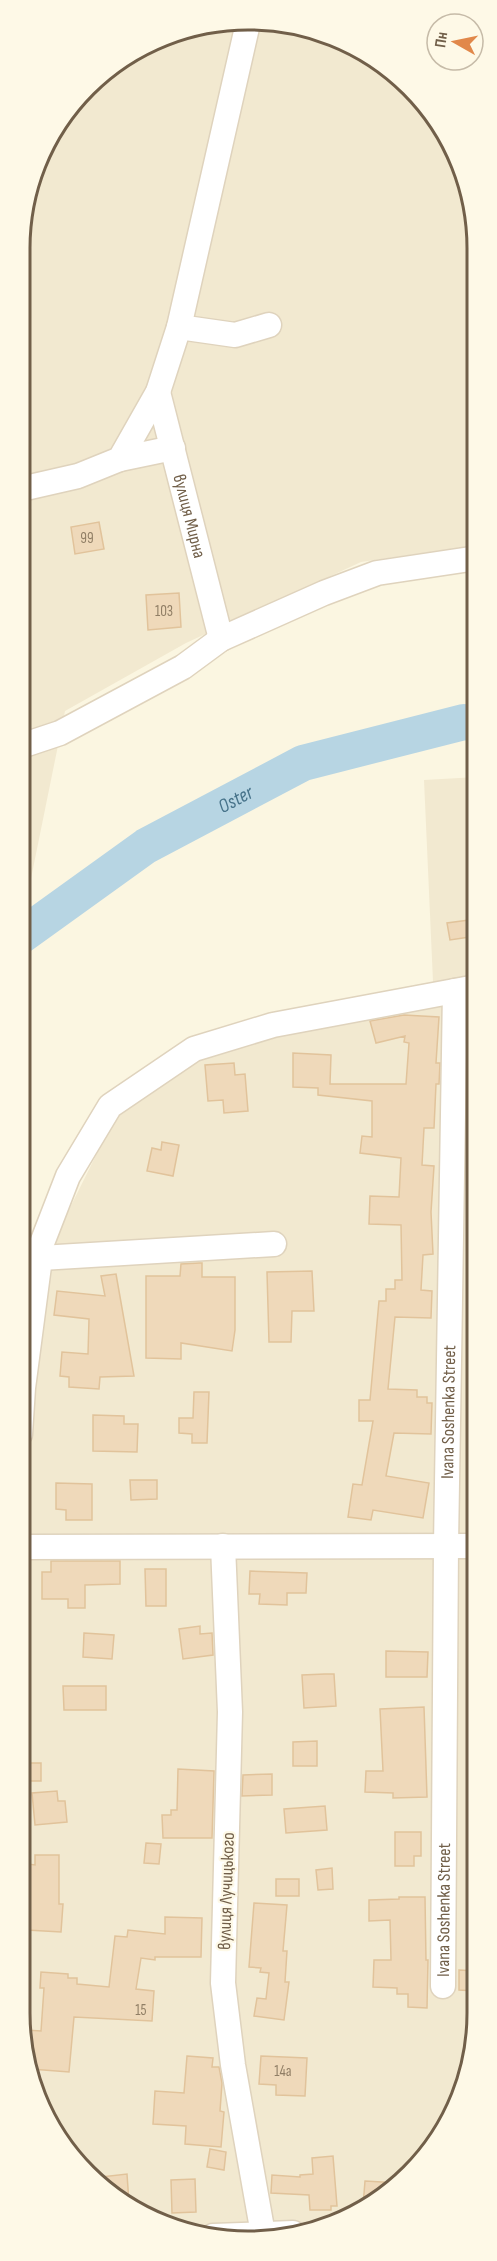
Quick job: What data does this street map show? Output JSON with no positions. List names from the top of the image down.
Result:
{
  "streets": {
    "street": ["вулиця Мирна", "Ivana Soshenka Street", "вулиця Лучицького"]
  },
  "water": ["Oster"],
  "house_numbers": [
    "99",
    "103",
    "15",
    "14а"
  ],
  "north": "left"
}
